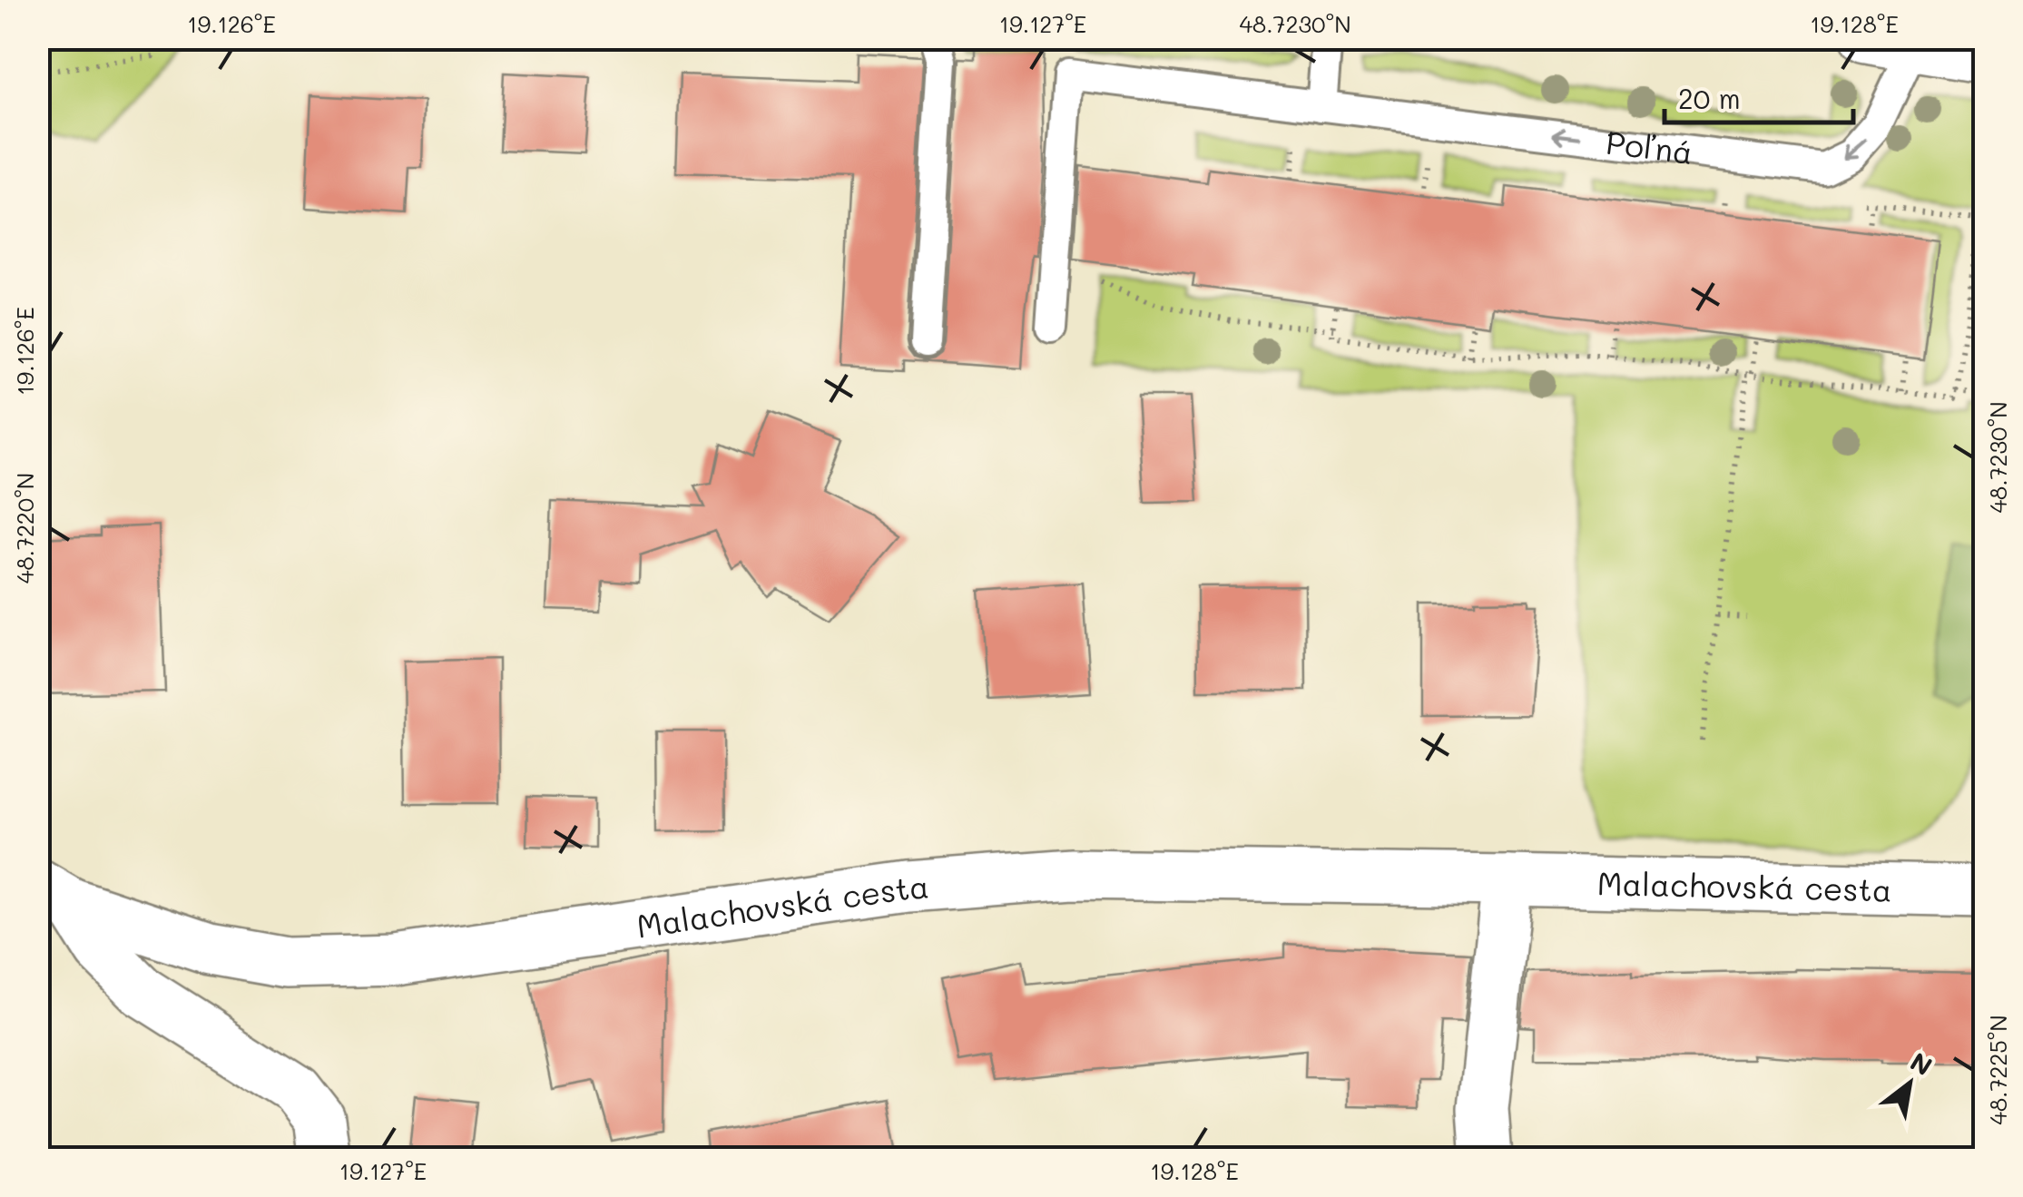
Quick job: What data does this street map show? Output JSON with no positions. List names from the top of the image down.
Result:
{
  "streets": {
    "street": ["Malachovská cesta"],
    "lane": ["Poľná"]
  },
  "one_way": ["Poľná"],
  "scale_bar": "20 m",
  "north": "top right",
  "coordinates": [
    "19.126°E",
    "19.127°E",
    "48.7230°N",
    "19.128°E",
    "48.7220°N",
    "48.7225°N"
  ]
}
